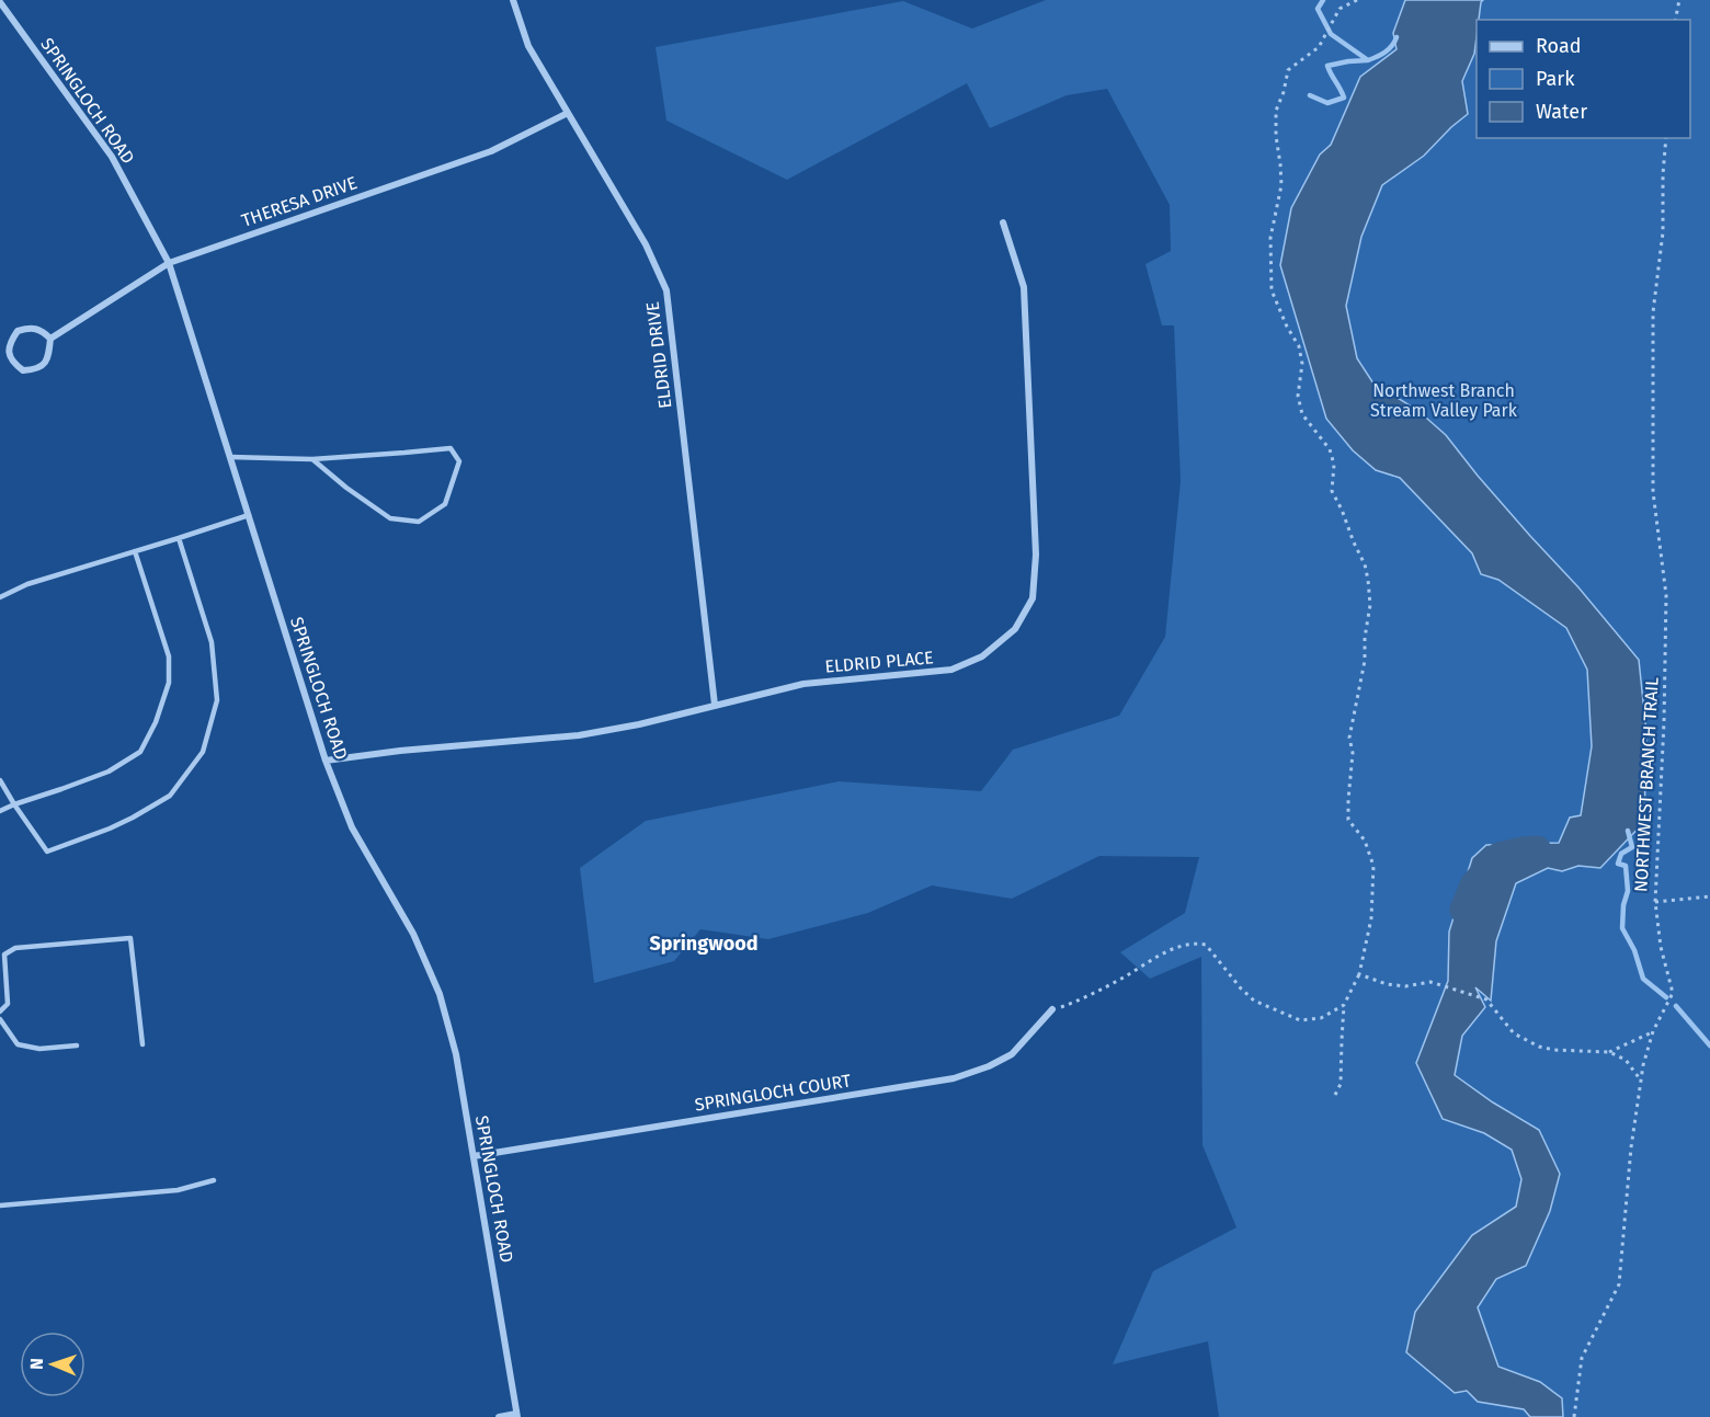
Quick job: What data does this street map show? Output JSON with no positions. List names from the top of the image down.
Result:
{
  "streets": {
    "street": [
      "SPRINGLOCH ROAD",
      "THERESA DRIVE",
      "ELDRID DRIVE",
      "ELDRID PLACE",
      "SPRINGLOCH COURT"
    ],
    "path": ["NORTHWEST BRANCH TRAIL"]
  },
  "crossings": [
    ["SPRINGLOCH ROAD", "THERESA DRIVE"],
    ["SPRINGLOCH ROAD", "ELDRID PLACE"],
    ["SPRINGLOCH ROAD", "SPRINGLOCH COURT"],
    ["THERESA DRIVE", "ELDRID DRIVE"],
    ["ELDRID DRIVE", "ELDRID PLACE"]
  ],
  "districts": ["Springwood"],
  "parks": ["Northwest Branch Stream Valley Park"],
  "legend": ["Road", "Park", "Water"],
  "north": "left"
}
